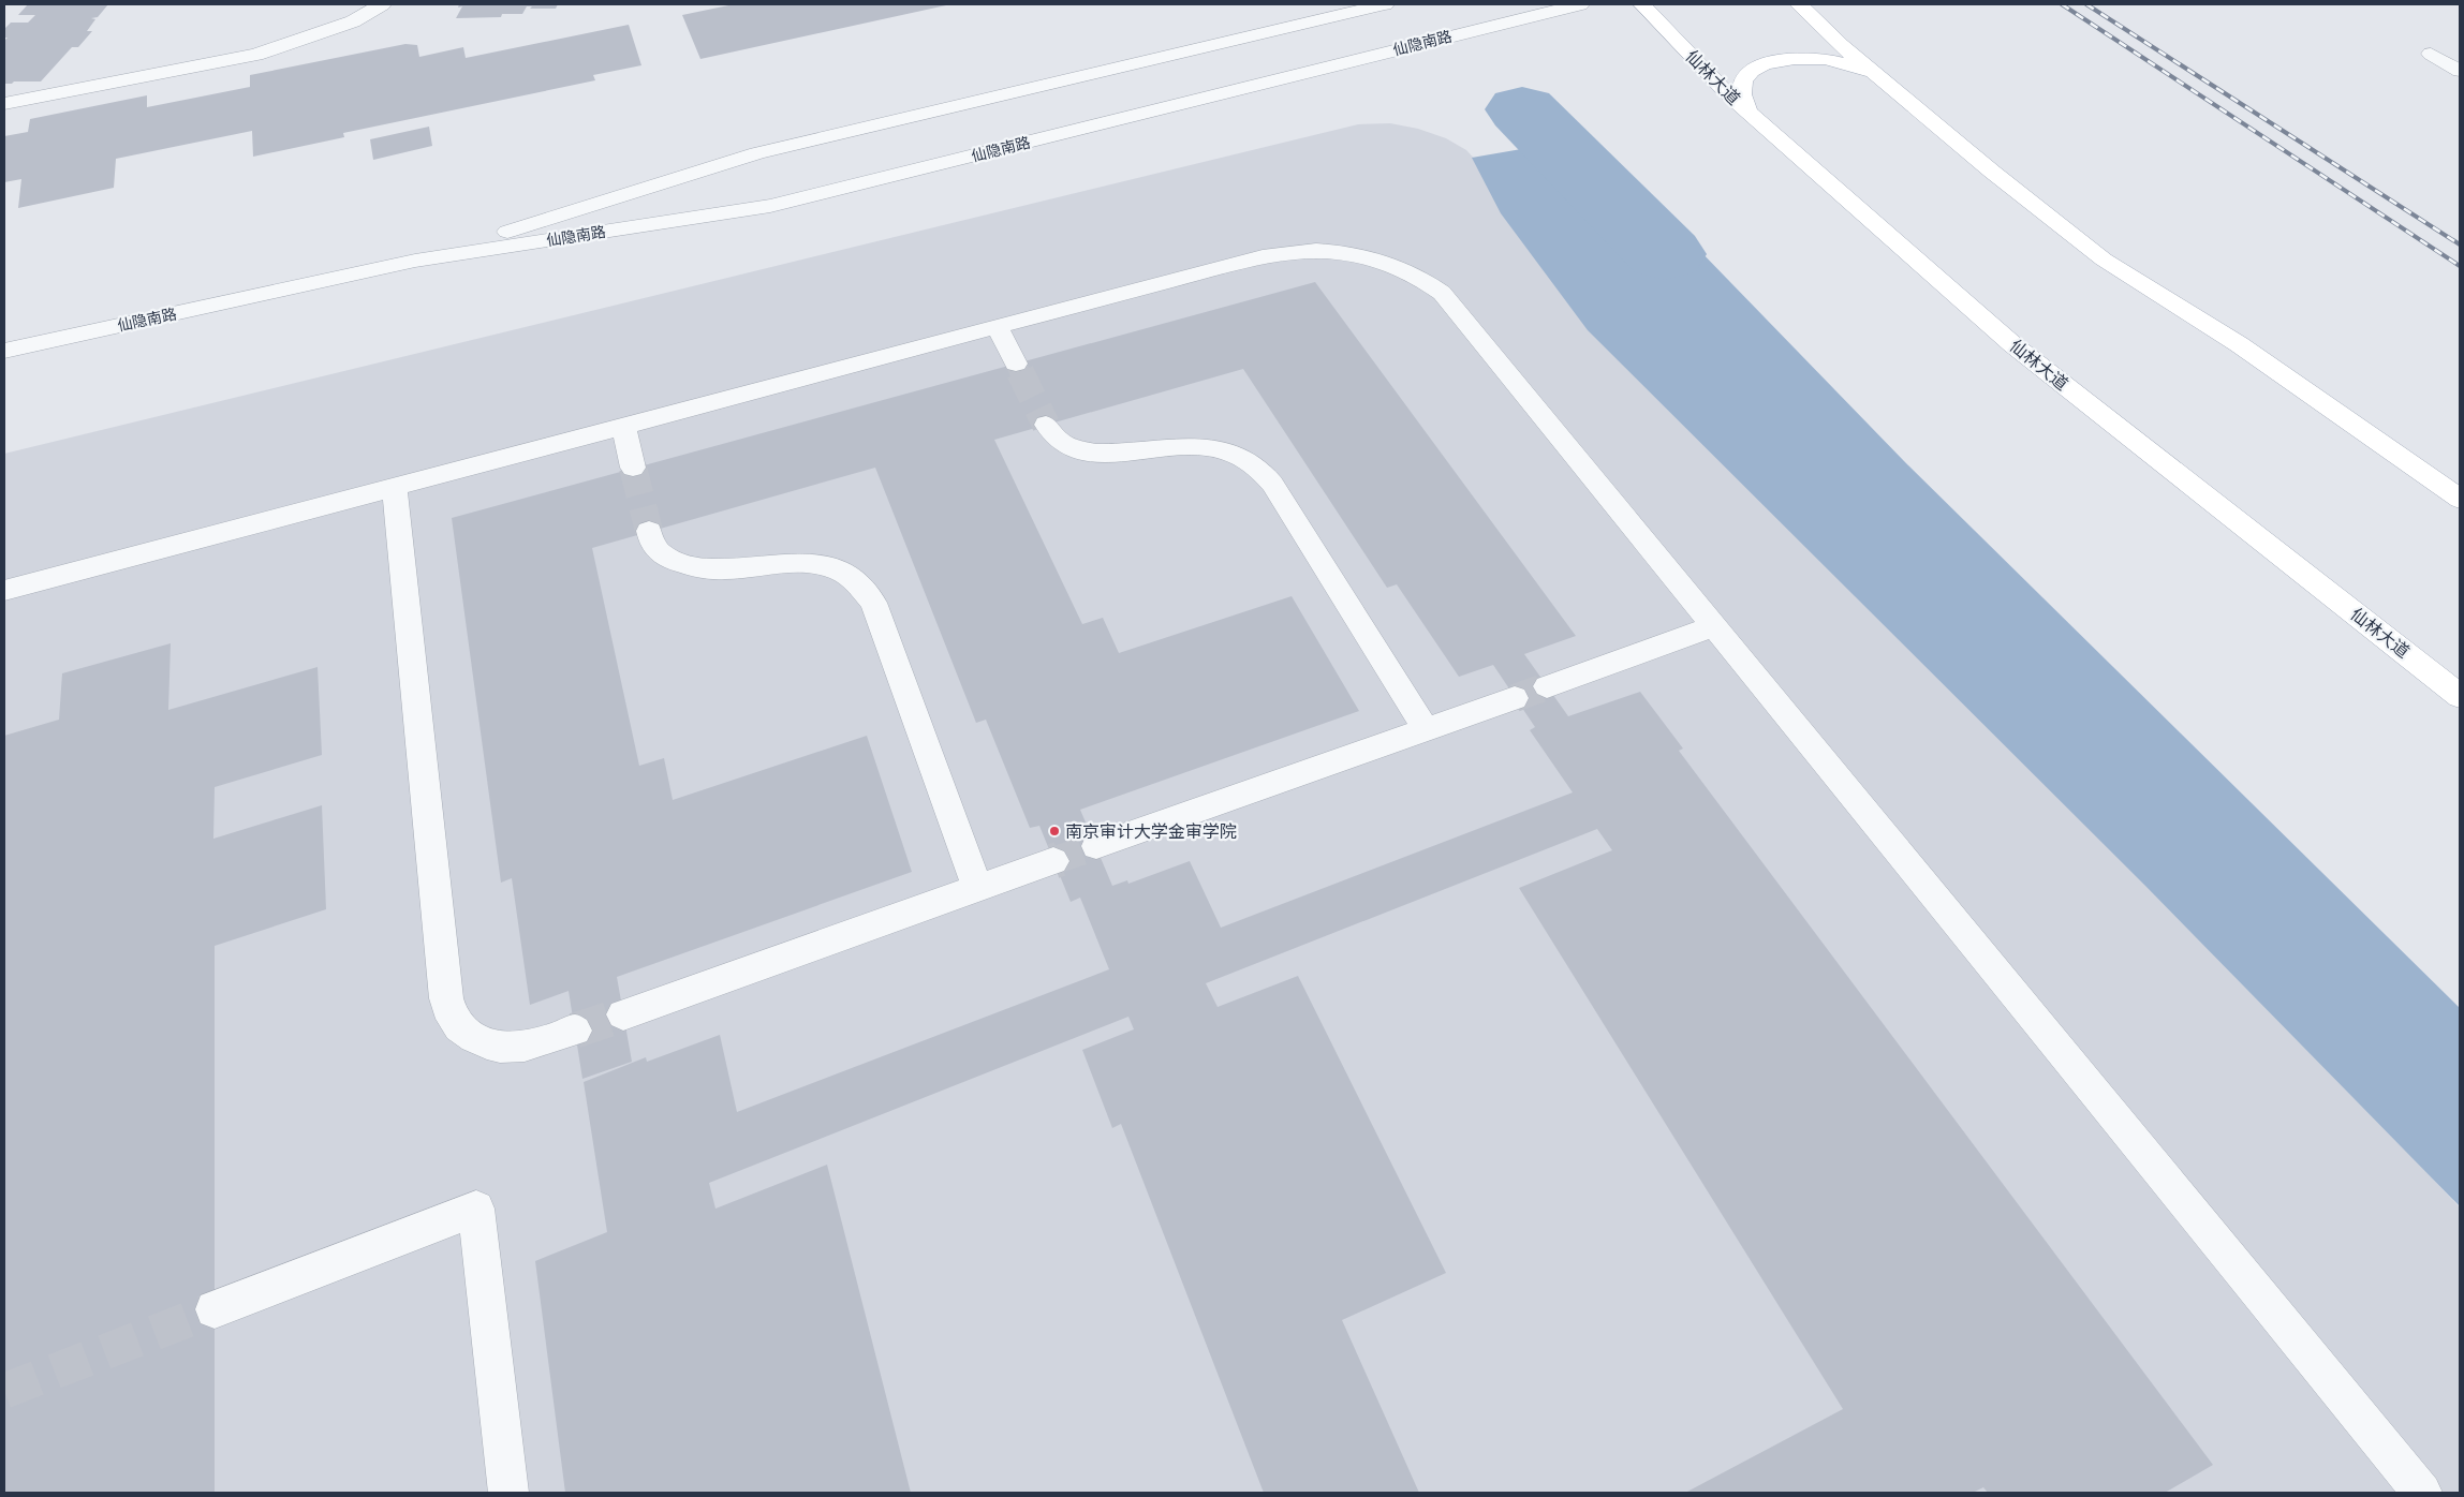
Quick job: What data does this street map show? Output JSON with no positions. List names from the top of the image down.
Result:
{
  "streets": {
    "main road": ["仙林大道"],
    "street": ["仙隐南路"]
  },
  "places": ["南京审计大学金审学院"]
}
